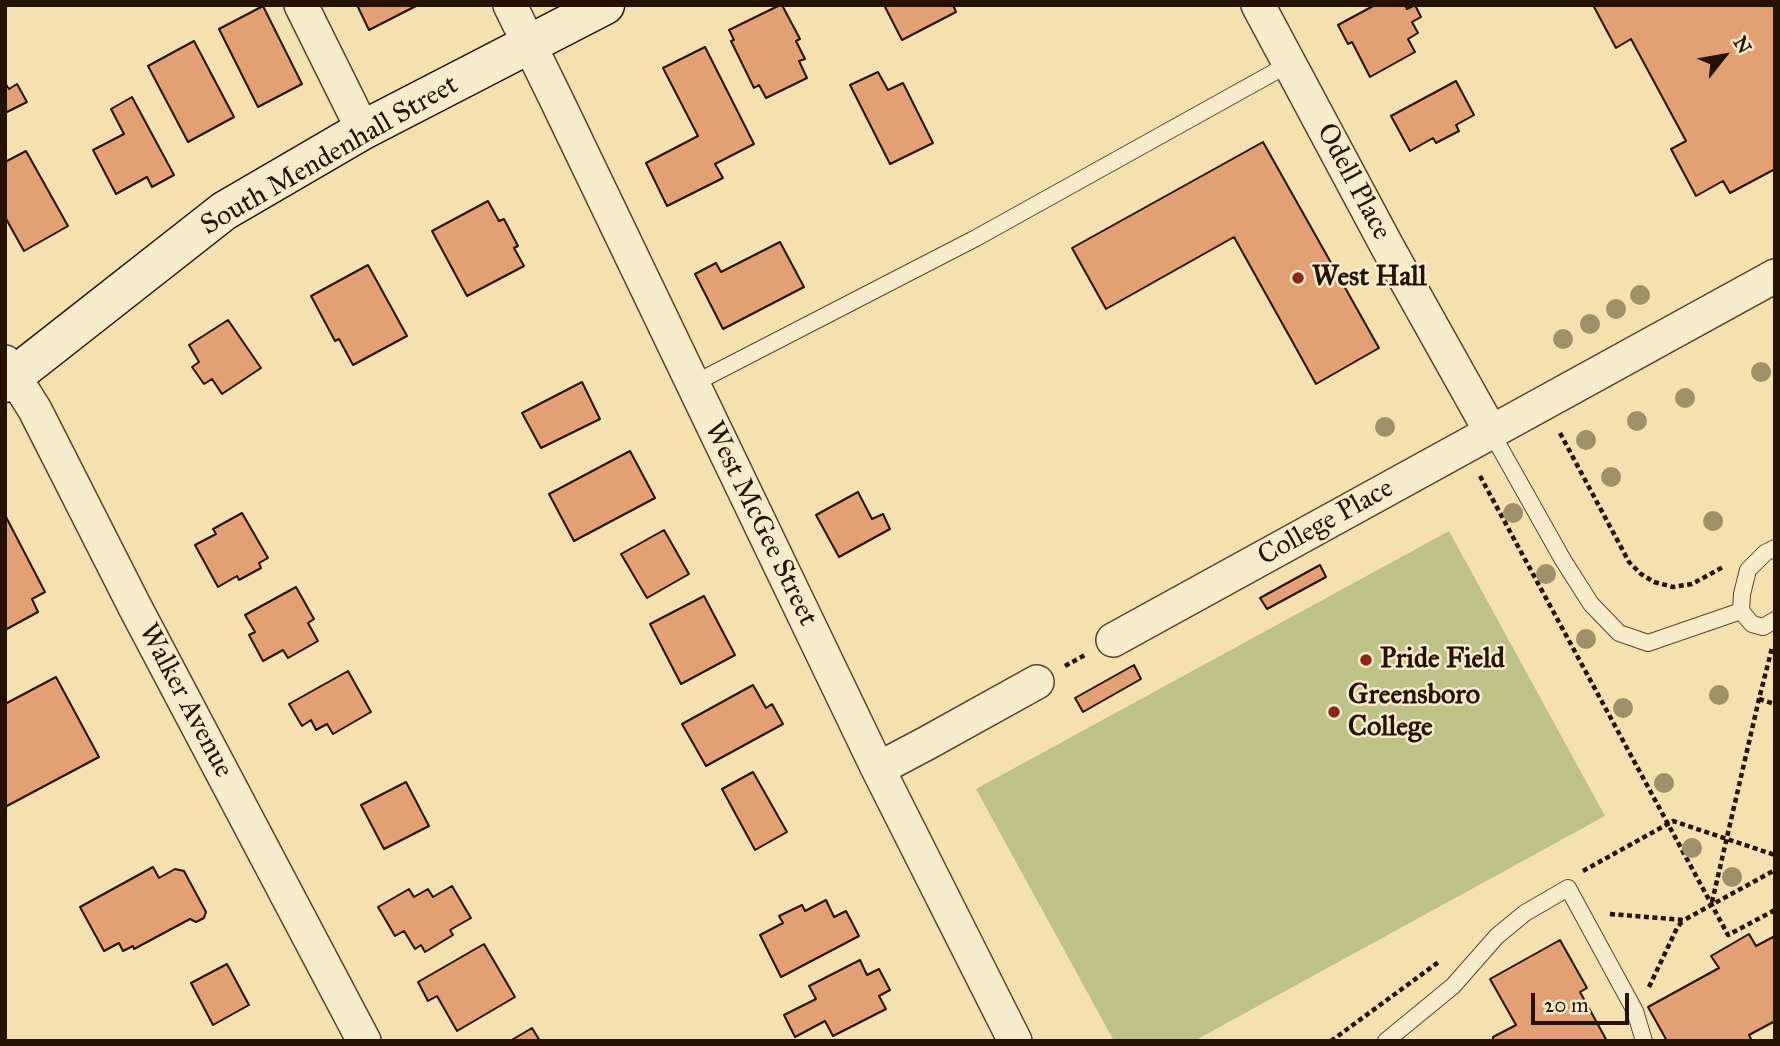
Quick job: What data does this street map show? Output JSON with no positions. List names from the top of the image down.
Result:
{
  "streets": {
    "street": [
      "South Mendenhall Street",
      "Odell Place",
      "College Place",
      "West McGee Street",
      "Walker Avenue"
    ]
  },
  "crossings": [
    ["South Mendenhall Street", "West McGee Street"],
    ["South Mendenhall Street", "Walker Avenue"],
    ["Odell Place", "College Place"]
  ],
  "places": ["West Hall", "Pride Field", "Greensboro College"],
  "scale_bar": "20 m",
  "north": "top right"
}
